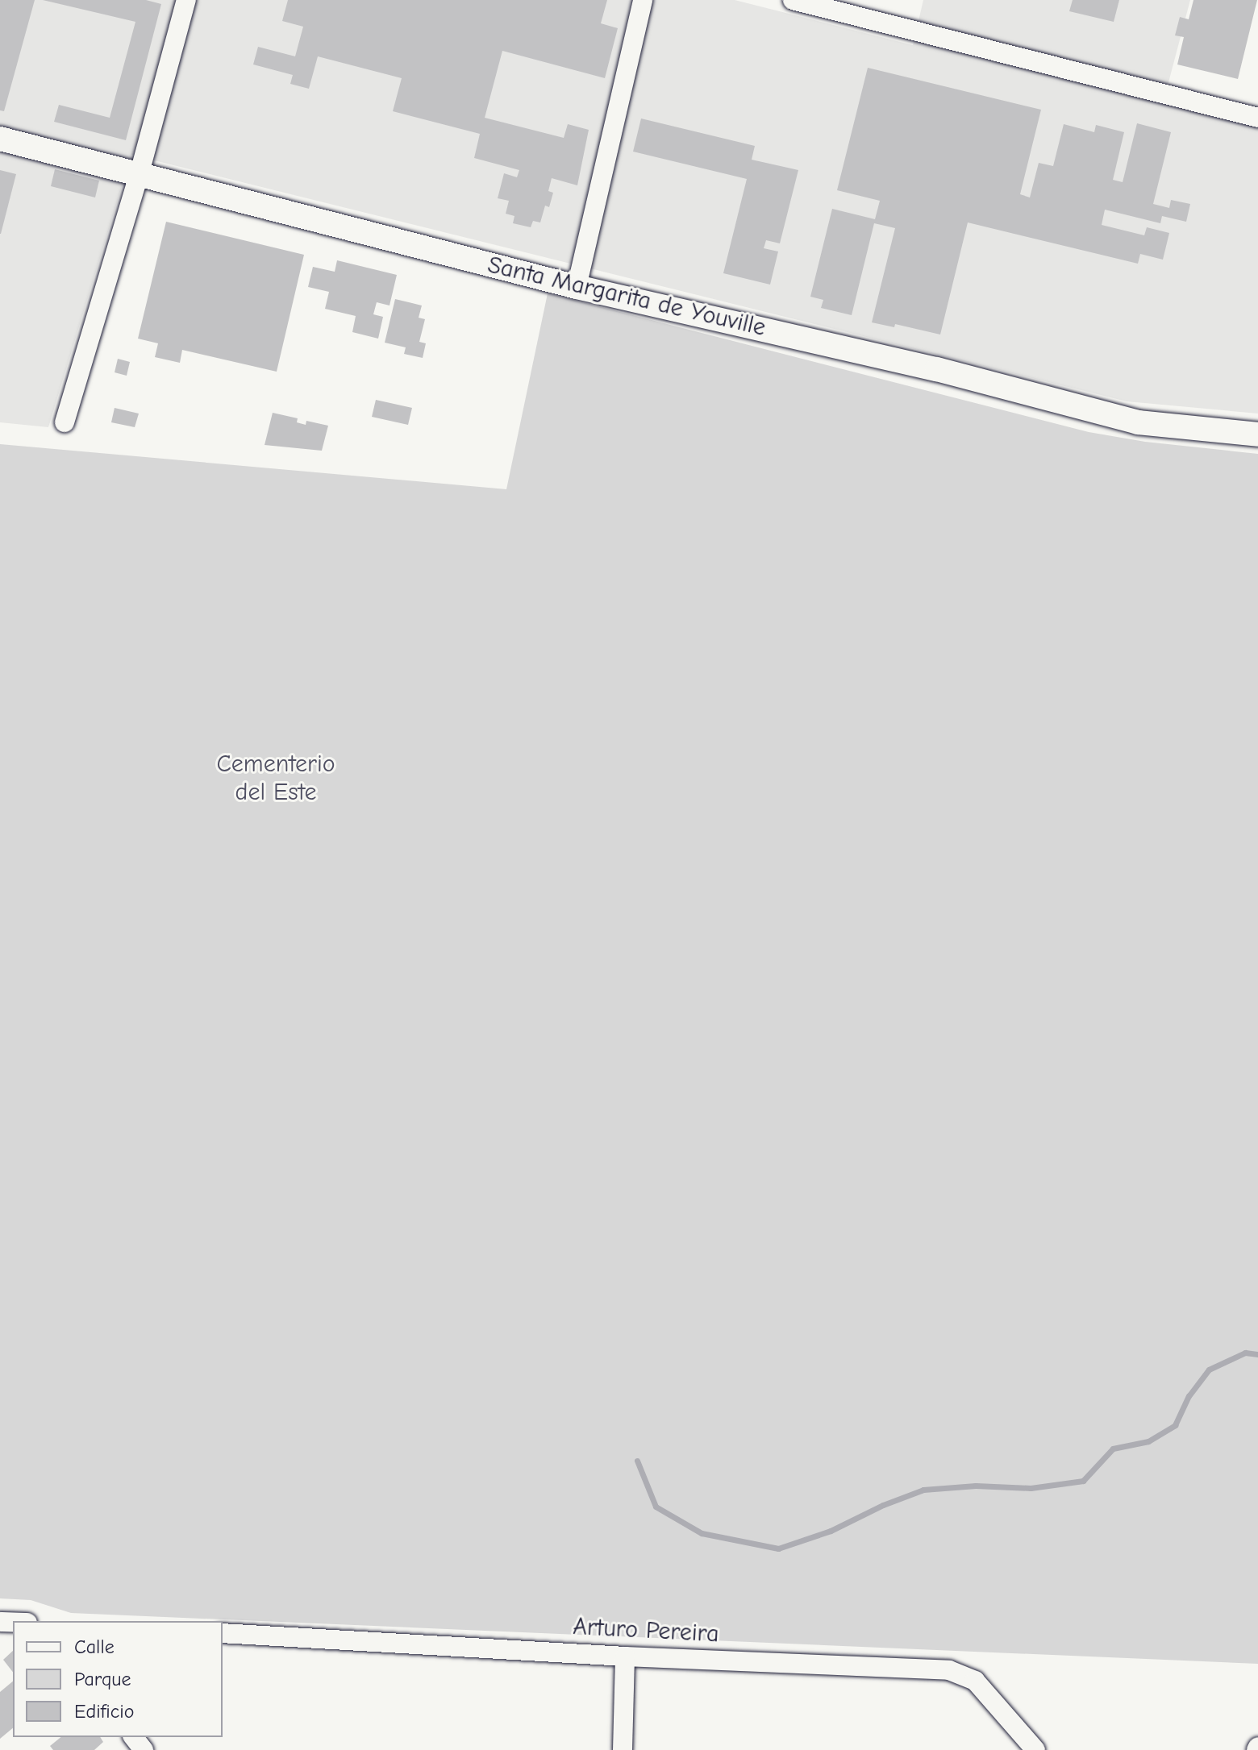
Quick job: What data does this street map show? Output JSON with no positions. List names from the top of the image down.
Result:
{
  "streets": {
    "street": ["Santa Margarita de Youville", "Arturo Pereira"]
  },
  "parks": ["Cementerio del Este"],
  "legend": ["Calle", "Parque", "Edificio"]
}
